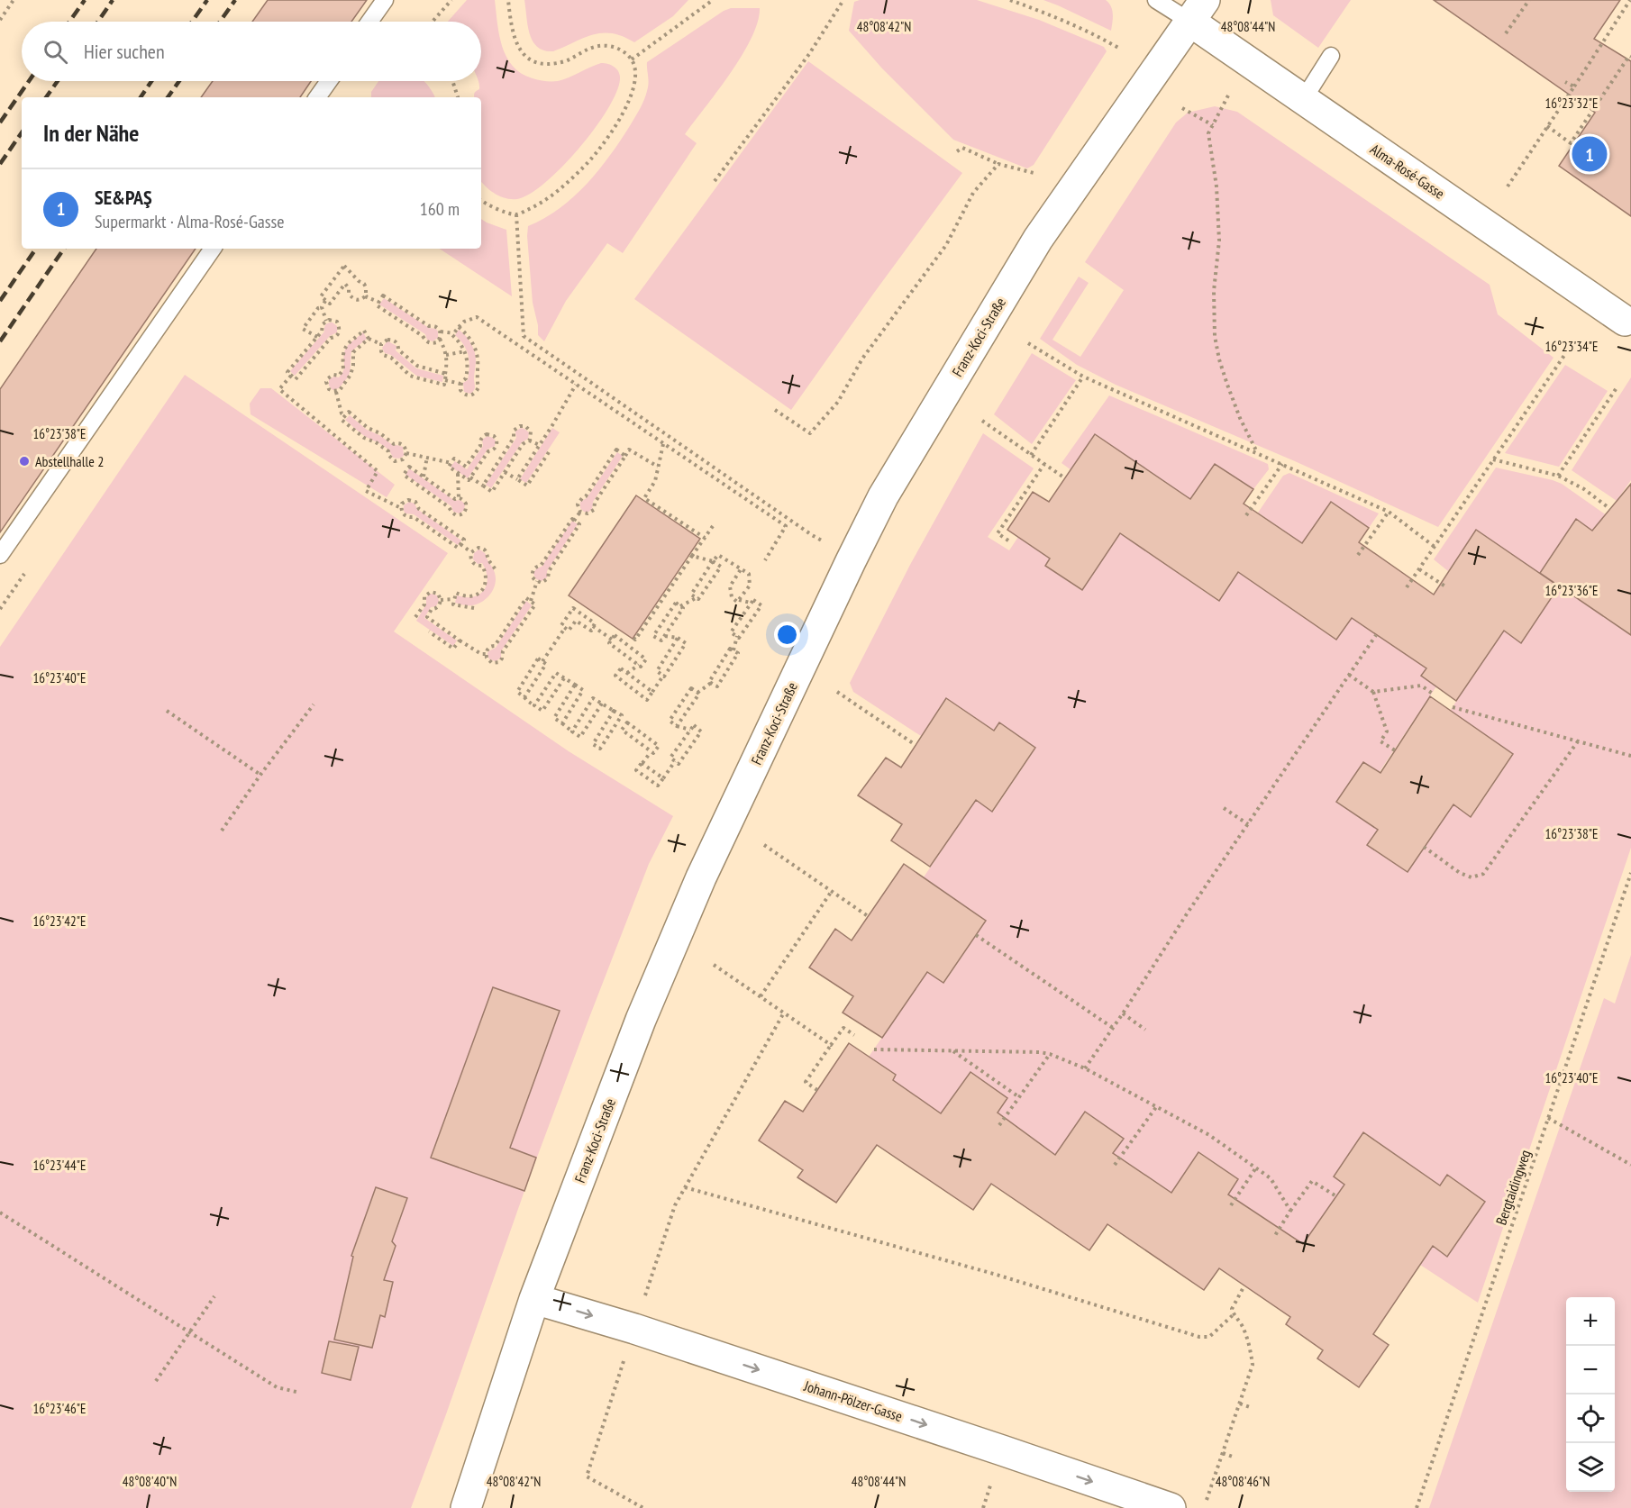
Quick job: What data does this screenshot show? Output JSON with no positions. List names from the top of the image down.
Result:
{
  "streets": {
    "street": ["Alma-Rosé-Gasse", "Franz-Koci-Straße", "Johann-Pölzer-Gasse"],
    "path": ["Bergtaidingweg"]
  },
  "crossings": [
    ["Alma-Rosé-Gasse", "Franz-Koci-Straße"],
    ["Franz-Koci-Straße", "Johann-Pölzer-Gasse"]
  ],
  "one_way": ["Johann-Pölzer-Gasse"],
  "places": ["Abstellhalle 2"],
  "page": {
    "search": "Hier suchen",
    "heading": "In der Nähe",
    "pins": "1",
    "list": [
      {
        "mark": "1",
        "name": "SE&PAŞ",
        "note": "Supermarkt · Alma-Rosé-Gasse",
        "value": "160 m"
      }
    ],
    "map_buttons": ["+", "−"]
  },
  "coordinates": [
    "48°08'42\"N",
    "48°08'44\"N",
    "16°23'32\"E",
    "16°23'34\"E",
    "16°23'38\"E",
    "16°23'36\"E",
    "16°23'40\"E",
    "16°23'42\"E",
    "16°23'44\"E",
    "16°23'46\"E",
    "48°08'40\"N",
    "48°08'46\"N"
  ]
}
